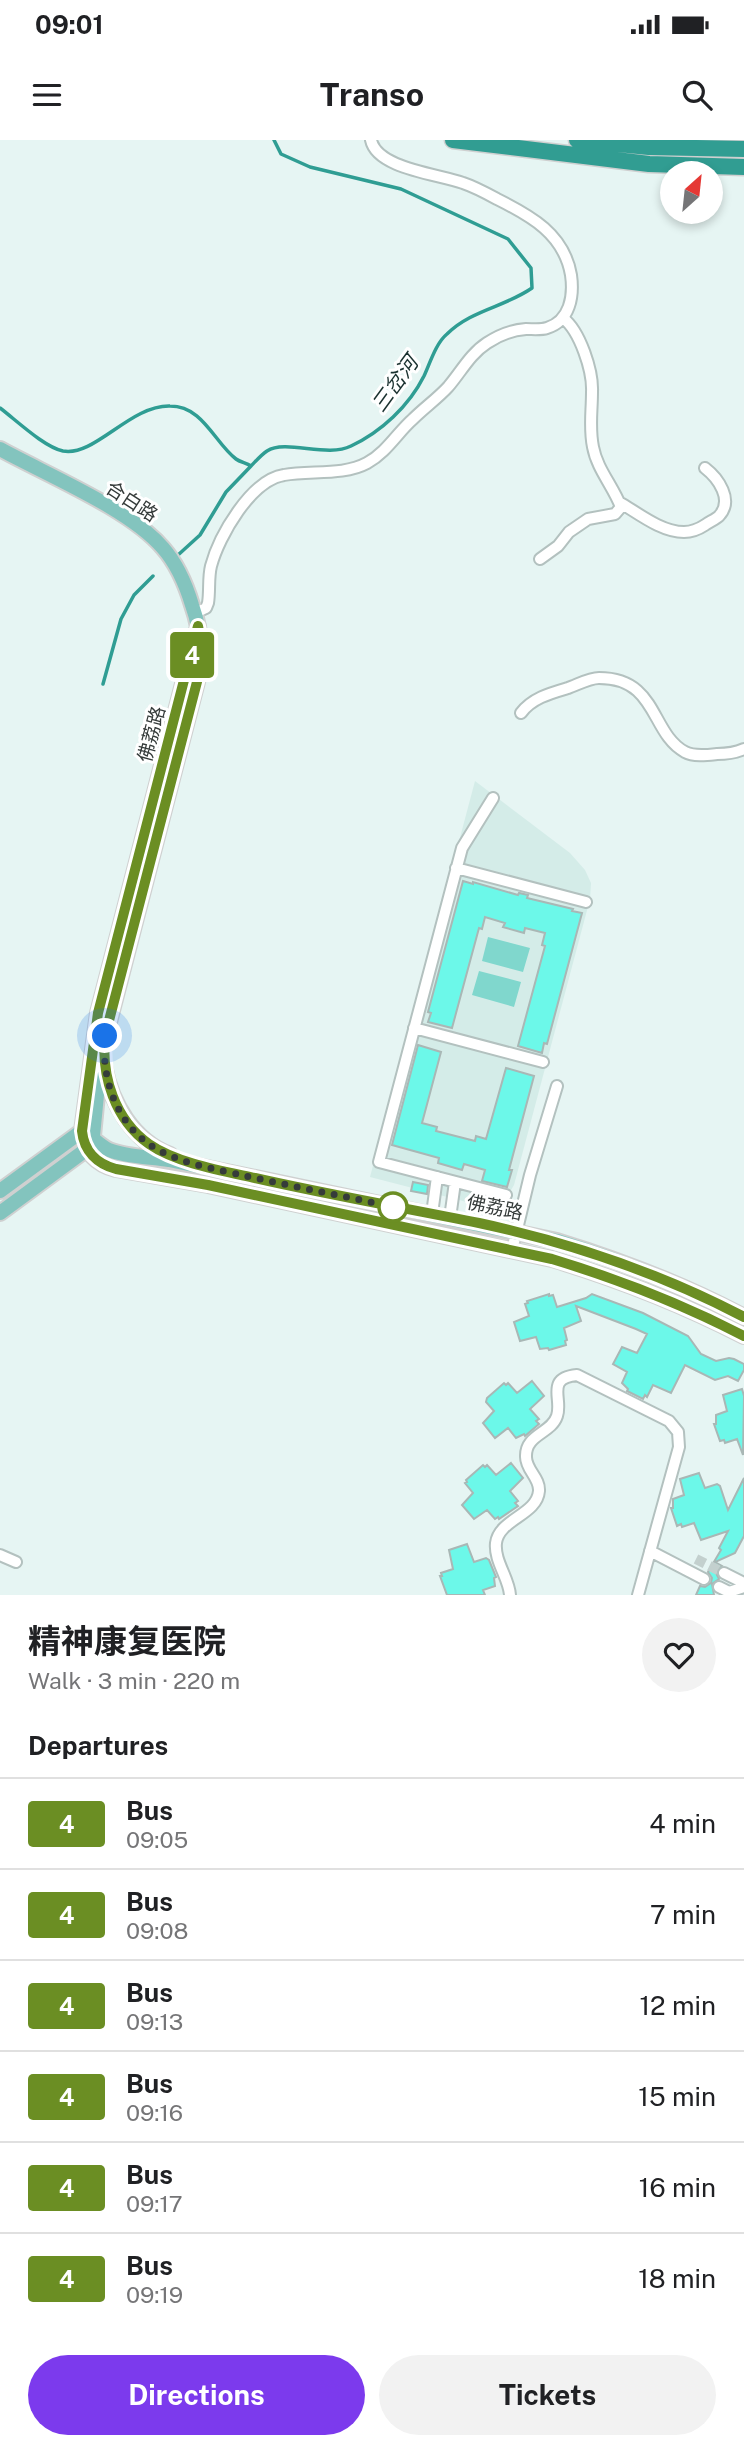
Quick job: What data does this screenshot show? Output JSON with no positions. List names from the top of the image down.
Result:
{
  "streets": {
    "main road": ["合白路", "佛荔路"]
  },
  "crossings": [
    ["合白路", "佛荔路"]
  ],
  "water": ["三岔河"],
  "lines": ["bus line 4"],
  "north": "top right",
  "page": {
    "status": "09:01",
    "header": "Transo",
    "on_map": "4",
    "heading": [
      ["精神康复医院", "Walk · 3 min · 220 m"],
      "Departures"
    ],
    "list": [
      {
        "mark": "4",
        "name": "Bus",
        "note": "09:05",
        "value": "4 min"
      },
      {
        "mark": "4",
        "name": "Bus",
        "note": "09:08",
        "value": "7 min"
      },
      {
        "mark": "4",
        "name": "Bus",
        "note": "09:13",
        "value": "12 min"
      },
      {
        "mark": "4",
        "name": "Bus",
        "note": "09:16",
        "value": "15 min"
      },
      {
        "mark": "4",
        "name": "Bus",
        "note": "09:17",
        "value": "16 min"
      },
      {
        "mark": "4",
        "name": "Bus",
        "note": "09:19",
        "value": "18 min"
      }
    ],
    "buttons": ["Directions", "Tickets"]
  }
}
